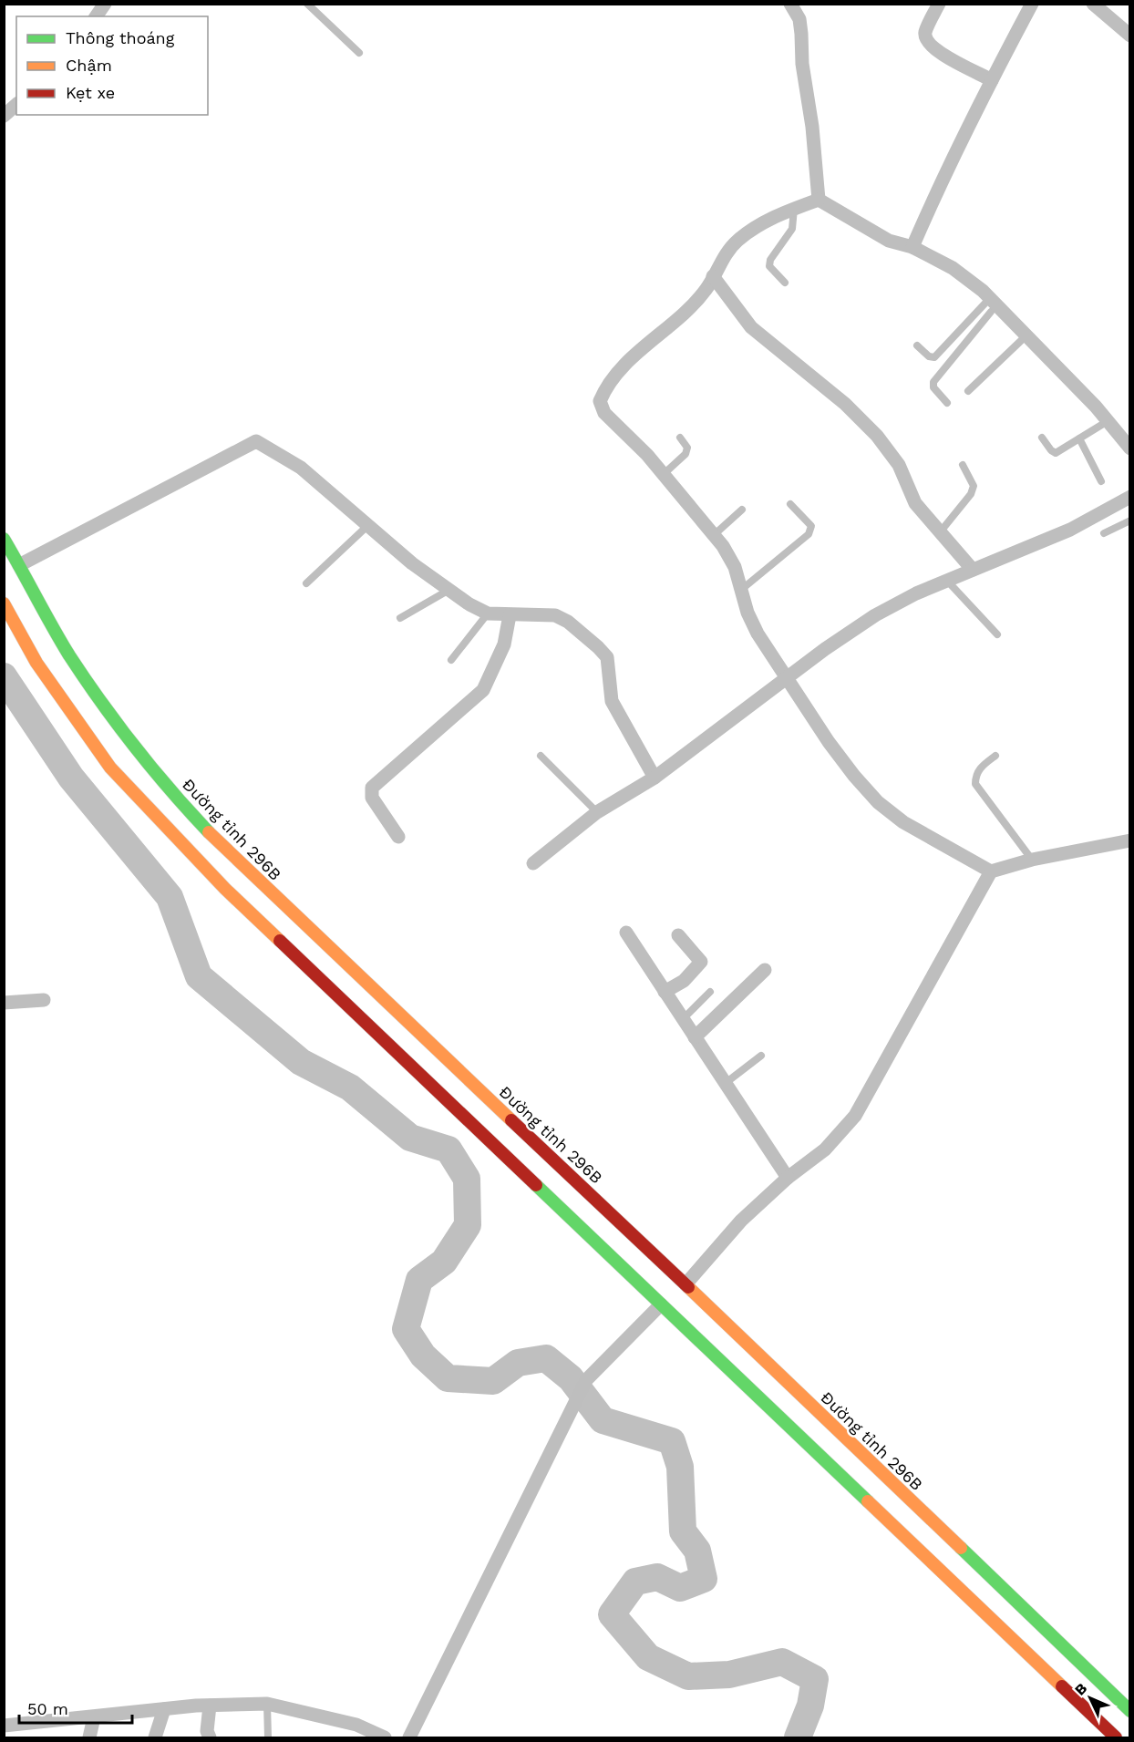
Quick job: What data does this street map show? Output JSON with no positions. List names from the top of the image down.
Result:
{
  "streets": {
    "main road": ["Đường tỉnh 296B"]
  },
  "legend": ["Thông thoáng", "Chậm", "Kẹt xe"],
  "scale_bar": "50 m",
  "north": "top left"
}
